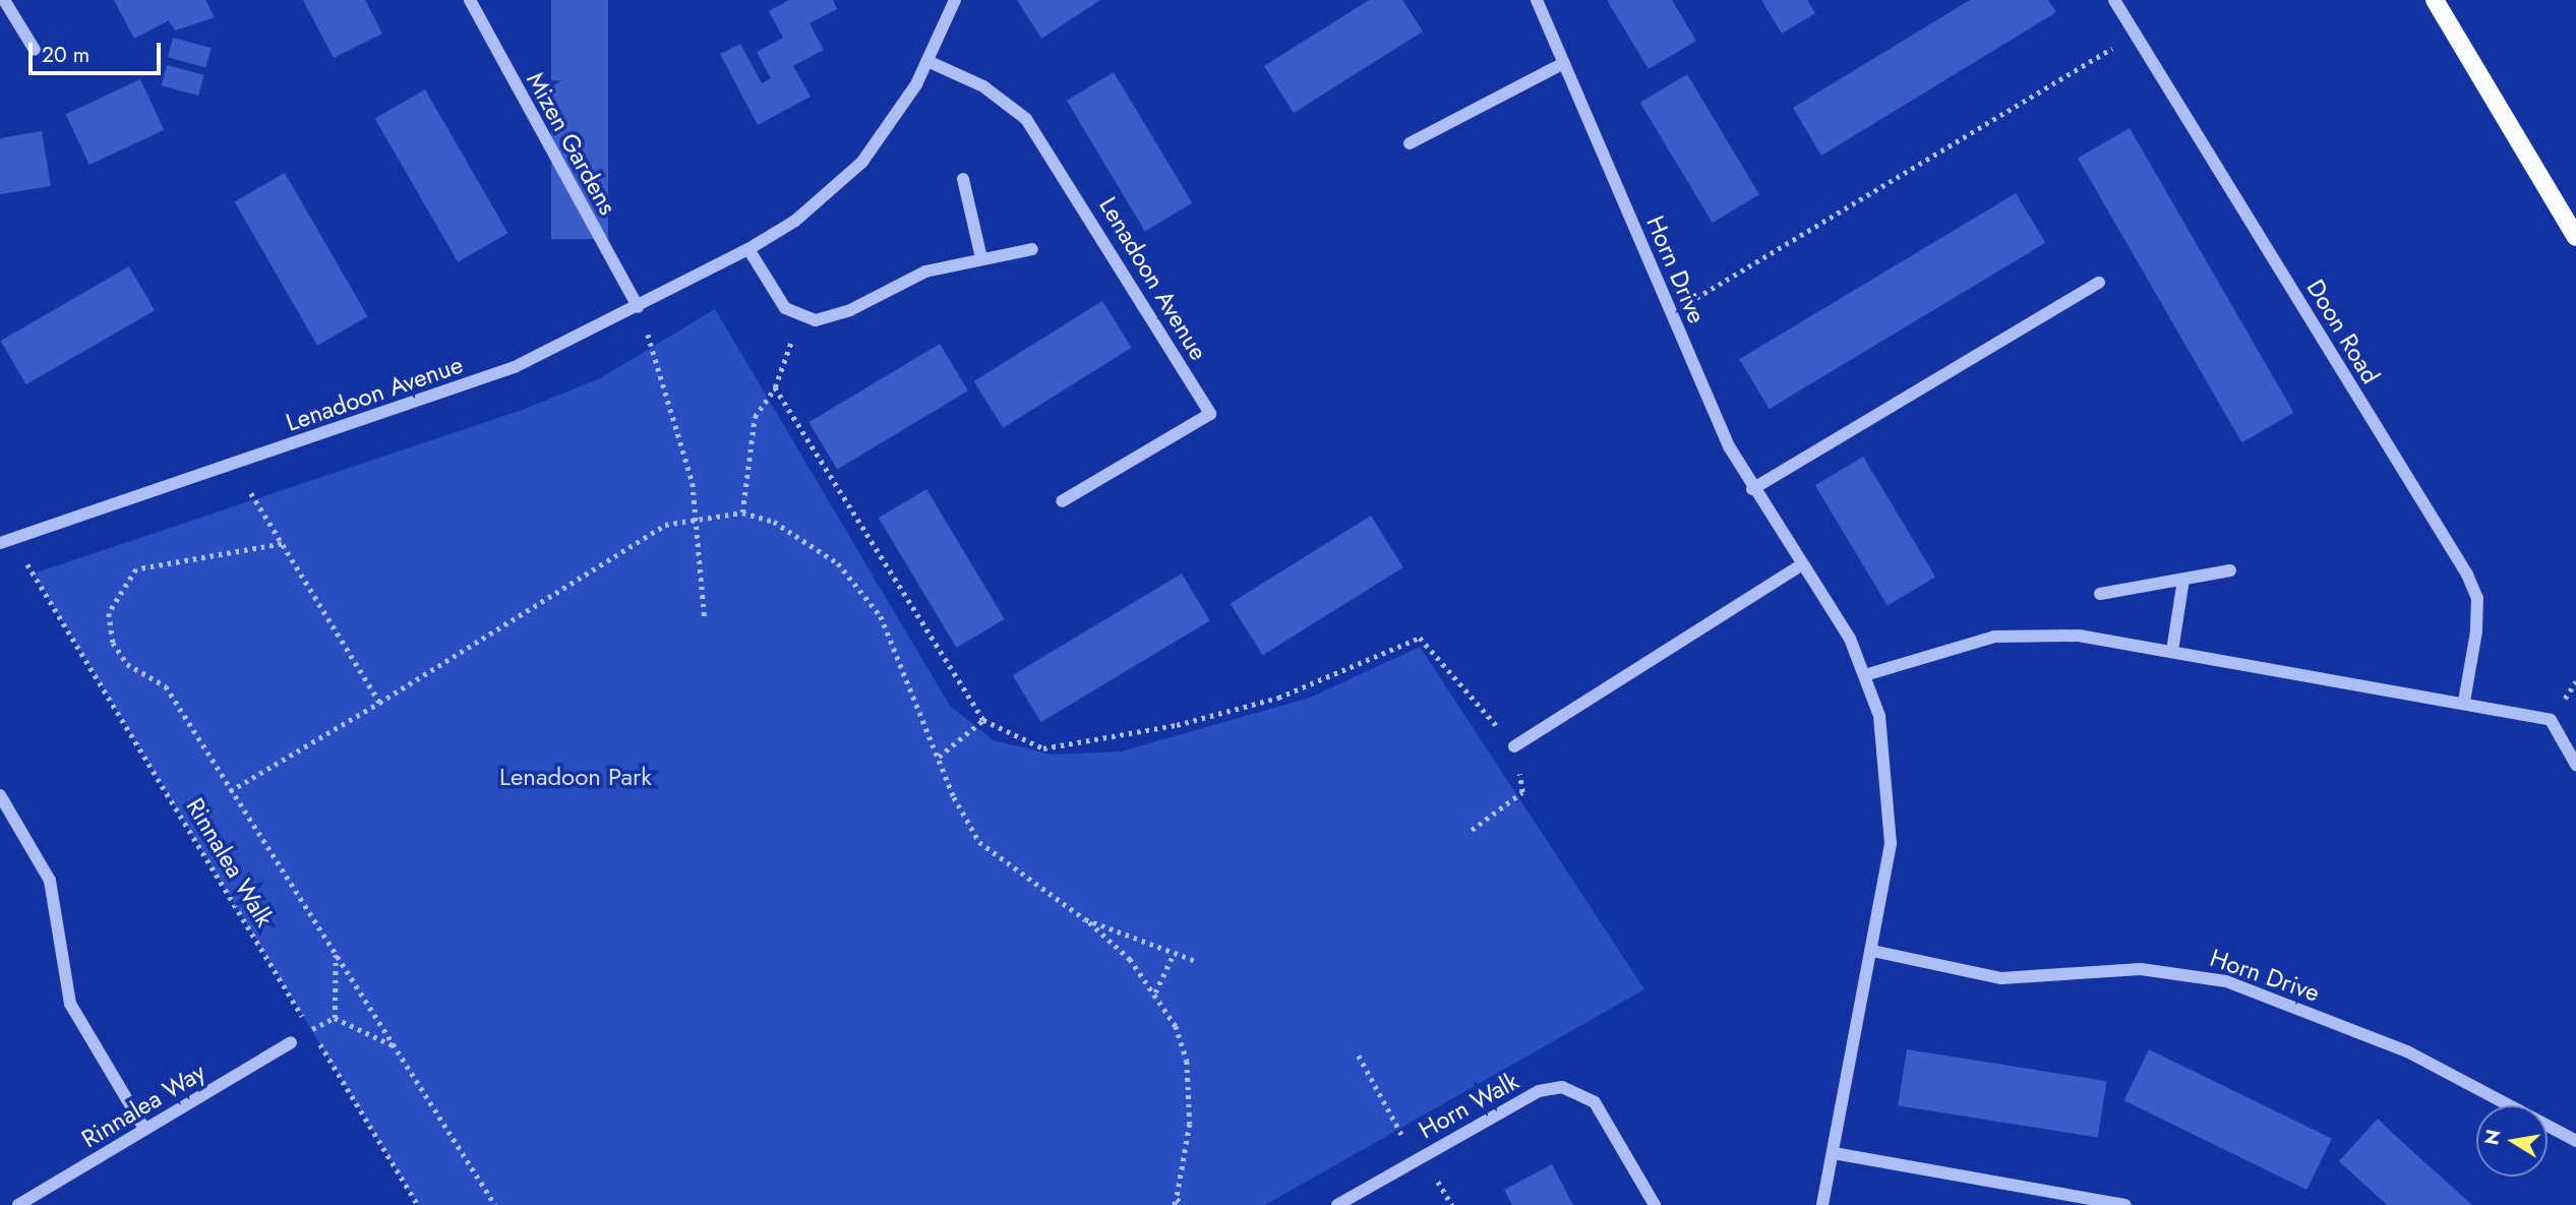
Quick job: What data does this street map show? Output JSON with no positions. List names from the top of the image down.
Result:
{
  "streets": {
    "street": [
      "Mizen Gardens",
      "Horn Drive",
      "Lenadoon Avenue",
      "Doon Road",
      "Rinnalea Way",
      "Horn Walk"
    ],
    "path": ["Rinnalea Walk"]
  },
  "crossings": [
    ["Mizen Gardens", "Lenadoon Avenue"],
    ["Lenadoon Avenue", "Rinnalea Walk"]
  ],
  "parks": ["Lenadoon Park"],
  "scale_bar": "20 m",
  "north": "left"
}
